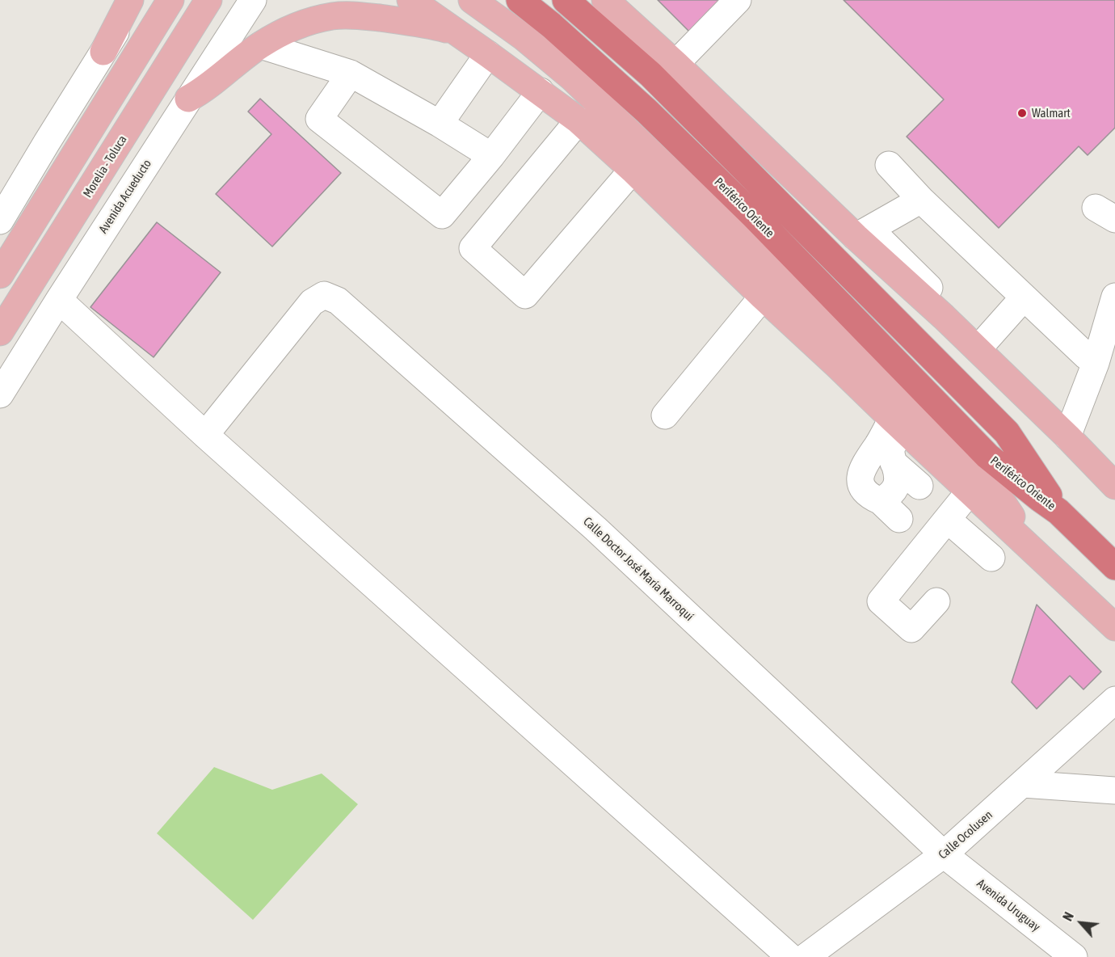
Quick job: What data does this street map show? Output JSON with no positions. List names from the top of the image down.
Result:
{
  "streets": {
    "highway": ["Periférico Oriente"],
    "main road": ["Morelia - Toluca"],
    "street": [
      "Avenida Acueducto",
      "Calle Doctor José María Marroquí",
      "Calle Ocolusen",
      "Avenida Uruguay"
    ]
  },
  "crossings": [
    ["Calle Doctor José María Marroquí", "Calle Ocolusen"],
    ["Calle Doctor José María Marroquí", "Avenida Uruguay"],
    ["Calle Ocolusen", "Avenida Uruguay"]
  ],
  "places": ["Walmart"],
  "north": "top left"
}
